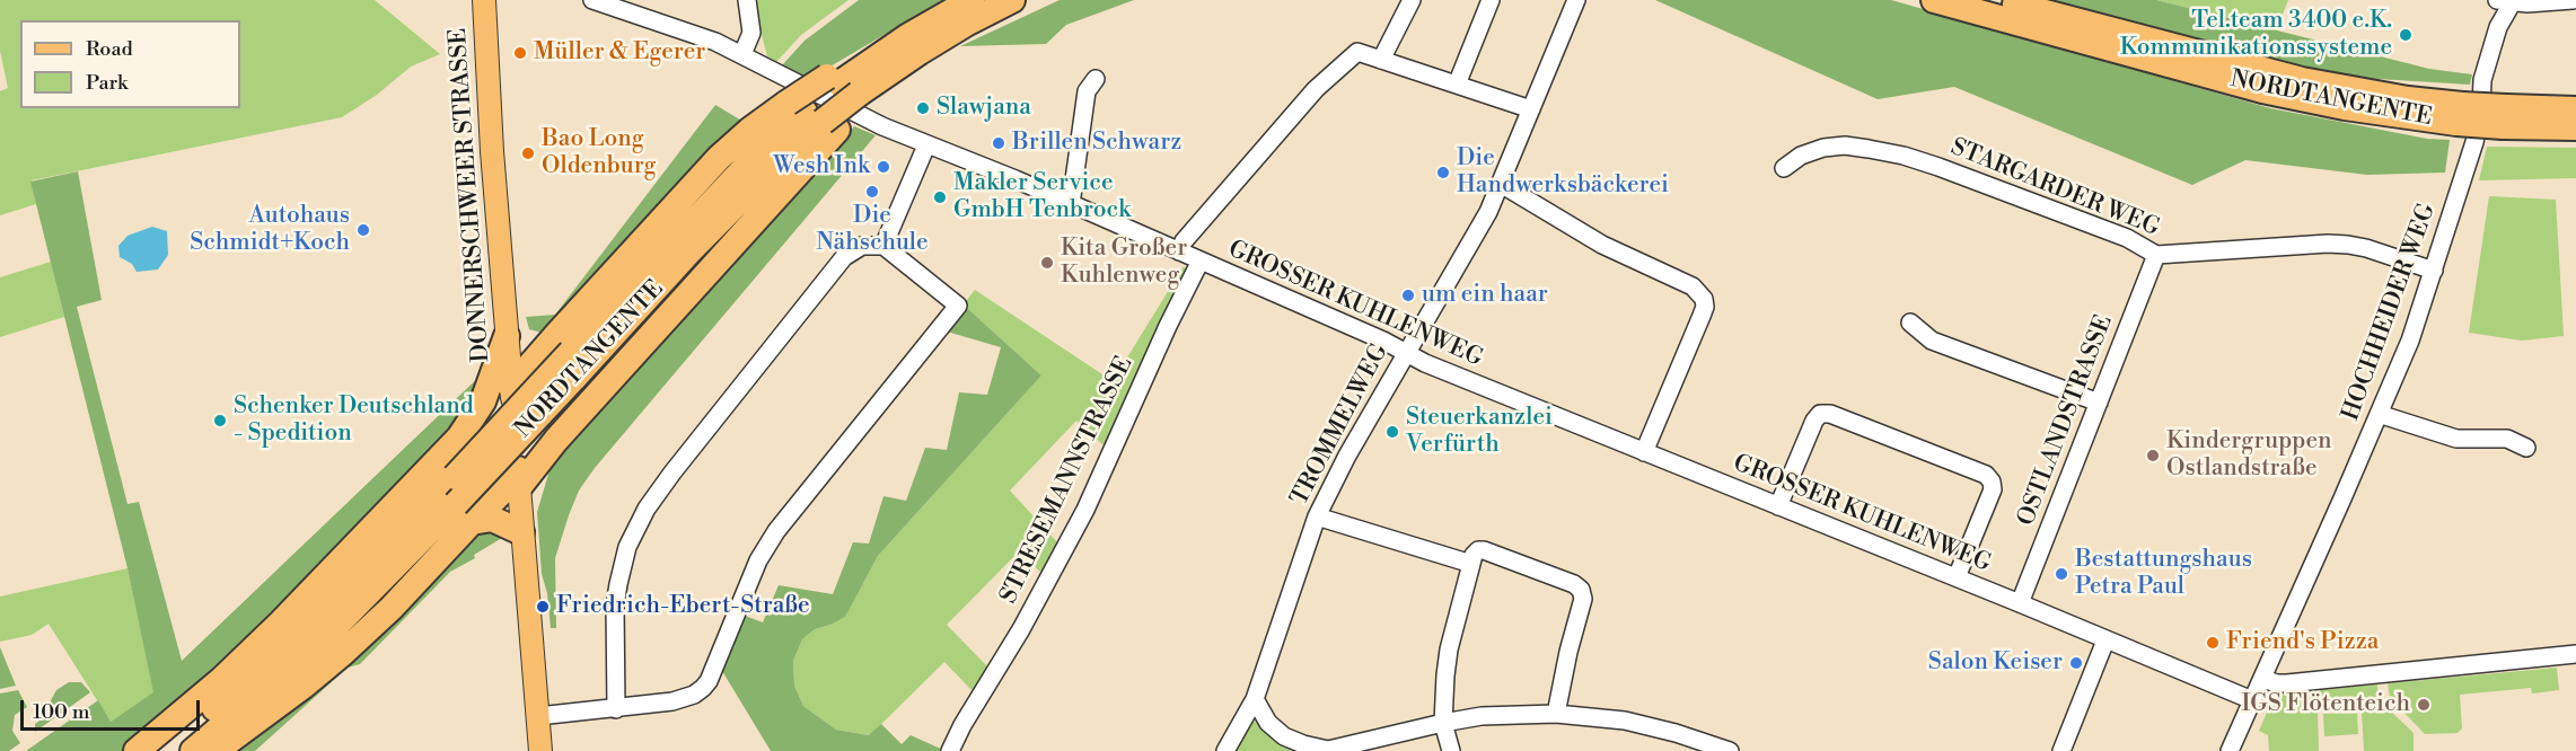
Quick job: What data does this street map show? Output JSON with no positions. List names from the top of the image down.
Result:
{
  "streets": {
    "highway": ["NORDTANGENTE"],
    "main road": ["DONNERSCHWEER STRASSE"],
    "street": [
      "STARGARDER WEG",
      "GROSSER KUHLENWEG",
      "HOCHHEIDER WEG",
      "OSTLANDSTRASSE",
      "TROMMELWEG",
      "STRESEMANNSTRASSE"
    ]
  },
  "crossings": [
    ["NORDTANGENTE", "HOCHHEIDER WEG"],
    ["STARGARDER WEG", "HOCHHEIDER WEG"],
    ["STARGARDER WEG", "OSTLANDSTRASSE"],
    ["GROSSER KUHLENWEG", "HOCHHEIDER WEG"],
    ["GROSSER KUHLENWEG", "OSTLANDSTRASSE"],
    ["GROSSER KUHLENWEG", "TROMMELWEG"],
    ["GROSSER KUHLENWEG", "STRESEMANNSTRASSE"]
  ],
  "places": [
    "Tel.team 3400 e.K. Kommunikationssysteme",
    "Müller & Egerer",
    "Slawjana",
    "Brillen Schwarz",
    "Bao Long Oldenburg",
    "Wesh Ink",
    "Die Handwerksbäckerei",
    "Die Nähschule",
    "Makler Service GmbH Tenbrock",
    "Autohaus Schmidt+Koch",
    "Kita Großer Kuhlenweg",
    "um ein haar",
    "Schenker Deutschland - Spedition",
    "Steuerkanzlei Verfürth",
    "Kindergruppen Ostlandstraße",
    "Bestattungshaus Petra Paul",
    "Friedrich-Ebert-Straße",
    "Friend's Pizza",
    "Salon Keiser",
    "IGS Flötenteich"
  ],
  "legend": ["Road", "Park"],
  "scale_bar": "100 m"
}
